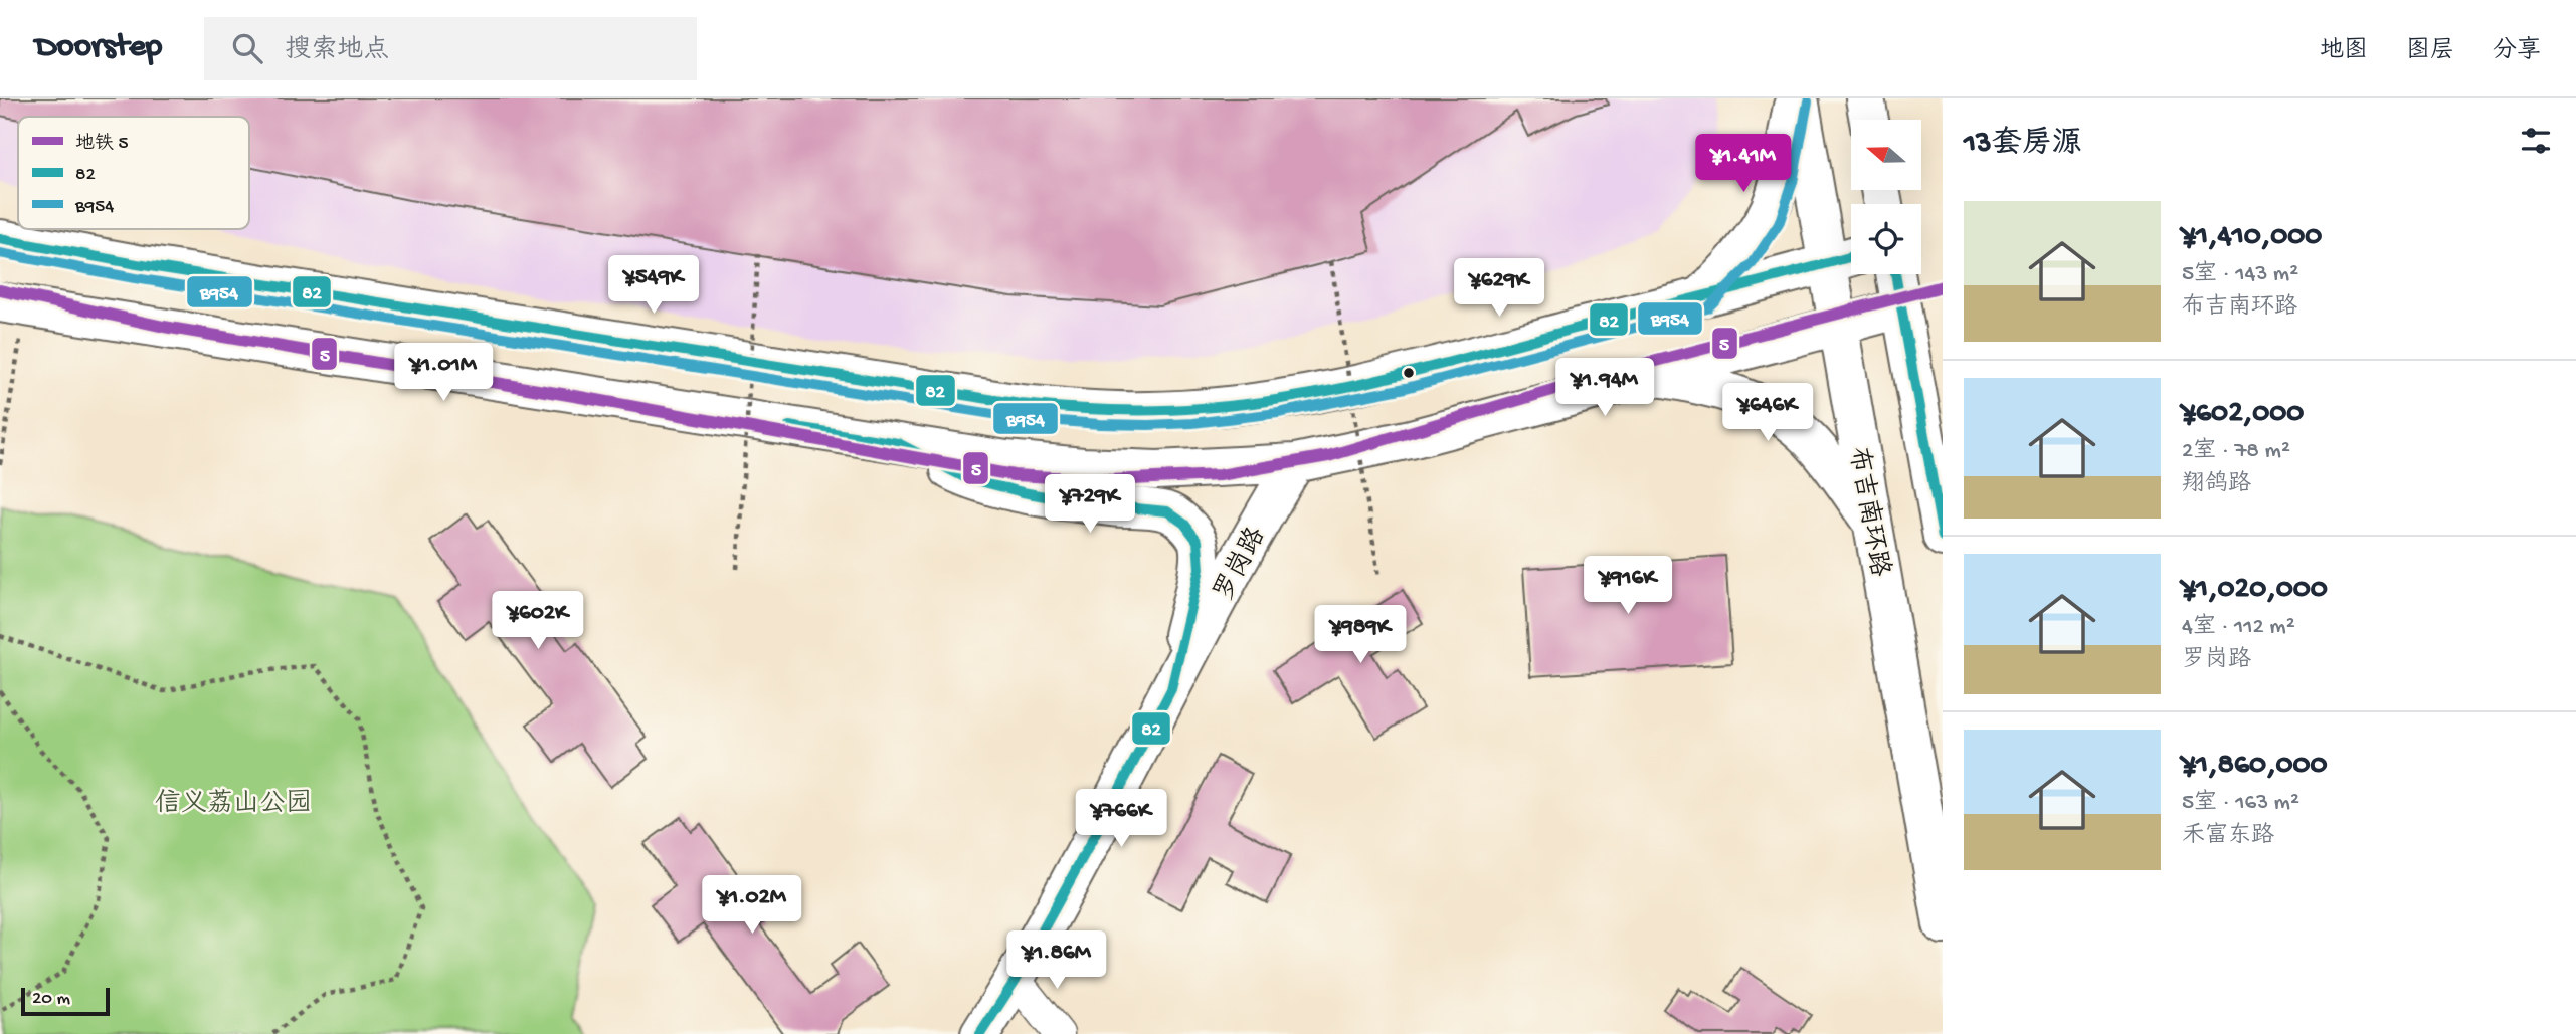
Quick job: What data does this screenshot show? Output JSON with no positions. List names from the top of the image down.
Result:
{
  "streets": {
    "street": ["布吉南环路", "罗岗路"]
  },
  "parks": ["信义荔山公园"],
  "lines": ["transit line B954", "transit line 82", "metro line 5"],
  "legend": ["地铁 5", "82", "B954"],
  "scale_bar": "20 m",
  "north": "left",
  "page": {
    "header": "Doorstep",
    "search": "搜索地点",
    "nav": ["地图", "图层", "分享"],
    "heading": "13套房源",
    "price": [
      "¥1.41M",
      "¥549K",
      "¥629K",
      "¥1.01M",
      "¥1.94M",
      "¥646K",
      "¥729K",
      "¥916K",
      "¥602K",
      "¥989K",
      "¥766K",
      "¥1.02M",
      "¥1.86M"
    ],
    "list": [
      {
        "name": "¥1,410,000",
        "note": "5室 · 143 m² · 布吉南环路"
      },
      {
        "name": "¥602,000",
        "note": "2室 · 78 m² · 翔鸽路"
      },
      {
        "name": "¥1,020,000",
        "note": "4室 · 112 m² · 罗岗路"
      },
      {
        "name": "¥1,860,000",
        "note": "5室 · 163 m² · 禾富东路"
      }
    ],
    "scale": "20 m"
  }
}
